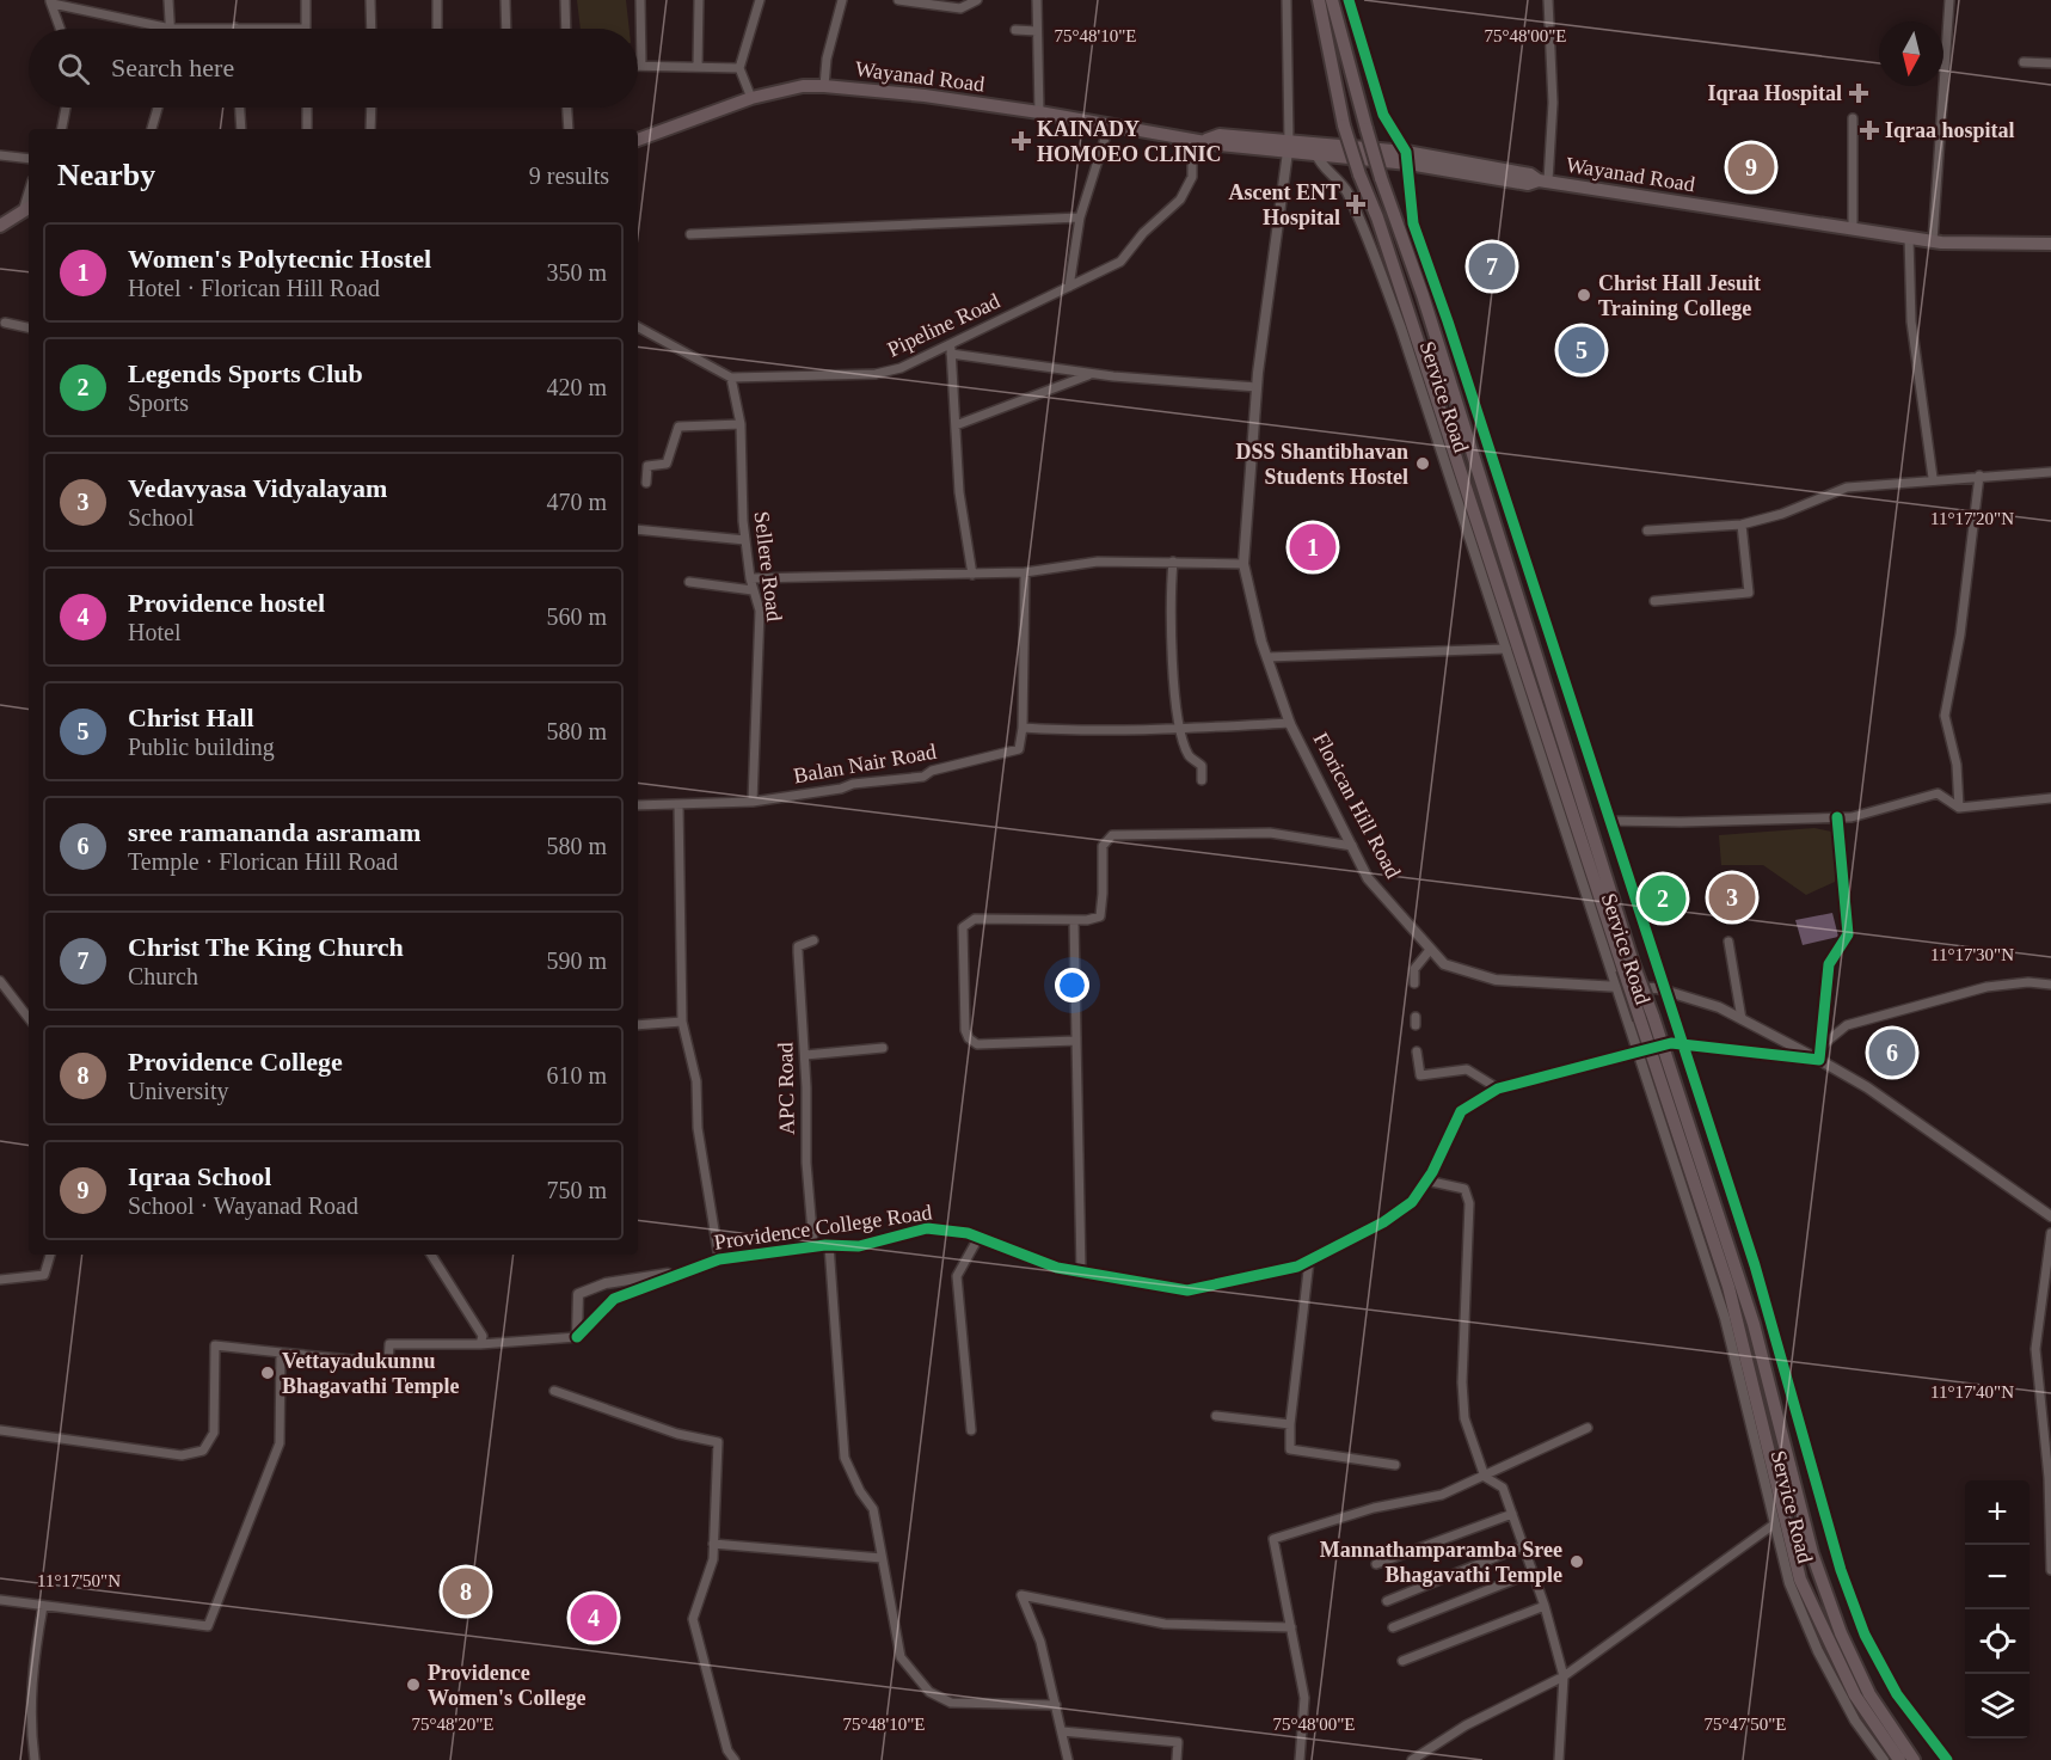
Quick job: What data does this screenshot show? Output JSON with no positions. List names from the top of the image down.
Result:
{
  "streets": {
    "highway": ["Wayanad Road"],
    "street": [
      "Pipeline Road",
      "Service Road",
      "Sellere Road",
      "Balan Nair Road",
      "Florican Hill Road",
      "APC Road",
      "Providence College Road"
    ]
  },
  "crossings": [
    ["Wayanad Road", "Pipeline Road"],
    ["Wayanad Road", "Service Road"],
    ["Wayanad Road", "Florican Hill Road"],
    ["Pipeline Road", "Sellere Road"],
    ["Service Road", "Florican Hill Road"],
    ["Service Road", "Providence College Road"],
    ["Sellere Road", "Balan Nair Road"],
    ["Florican Hill Road", "Providence College Road"],
    ["APC Road", "Providence College Road"]
  ],
  "places": {
    "health": [
      "Iqraa Hospital",
      "Iqraa hospital",
      "KAINADY HOMOEO CLINIC",
      "Ascent ENT Hospital"
    ],
    "other": [
      "Christ Hall Jesuit Training College",
      "DSS Shantibhavan Students Hostel",
      "Vettayadukunnu Bhagavathi Temple",
      "Mannathamparamba Sree Bhagavathi Temple",
      "Providence Women's College"
    ]
  },
  "north": "bottom",
  "page": {
    "search": "Search here",
    "heading": ["Nearby", "9 results"],
    "pins": [
      "9",
      "7",
      "5",
      "1",
      "3",
      "2",
      "6",
      "8",
      "4"
    ],
    "list": [
      {
        "mark": "1",
        "name": "Women's Polytecnic Hostel",
        "note": "Hotel · Florican Hill Road",
        "value": "350 m"
      },
      {
        "mark": "2",
        "name": "Legends Sports Club",
        "note": "Sports",
        "value": "420 m"
      },
      {
        "mark": "3",
        "name": "Vedavyasa Vidyalayam",
        "note": "School",
        "value": "470 m"
      },
      {
        "mark": "4",
        "name": "Providence hostel",
        "note": "Hotel",
        "value": "560 m"
      },
      {
        "mark": "5",
        "name": "Christ Hall",
        "note": "Public building",
        "value": "580 m"
      },
      {
        "mark": "6",
        "name": "sree ramananda asramam",
        "note": "Temple · Florican Hill Road",
        "value": "580 m"
      },
      {
        "mark": "7",
        "name": "Christ The King Church",
        "note": "Church",
        "value": "590 m"
      },
      {
        "mark": "8",
        "name": "Providence College",
        "note": "University",
        "value": "610 m"
      },
      {
        "mark": "9",
        "name": "Iqraa School",
        "note": "School · Wayanad Road",
        "value": "750 m"
      }
    ],
    "map_buttons": ["+", "−"]
  },
  "coordinates": [
    "75°48'10\"E",
    "75°48'00\"E",
    "11°17'20\"N",
    "11°17'30\"N",
    "11°17'40\"N",
    "11°17'50\"N",
    "75°48'20\"E",
    "75°47'50\"E"
  ]
}
